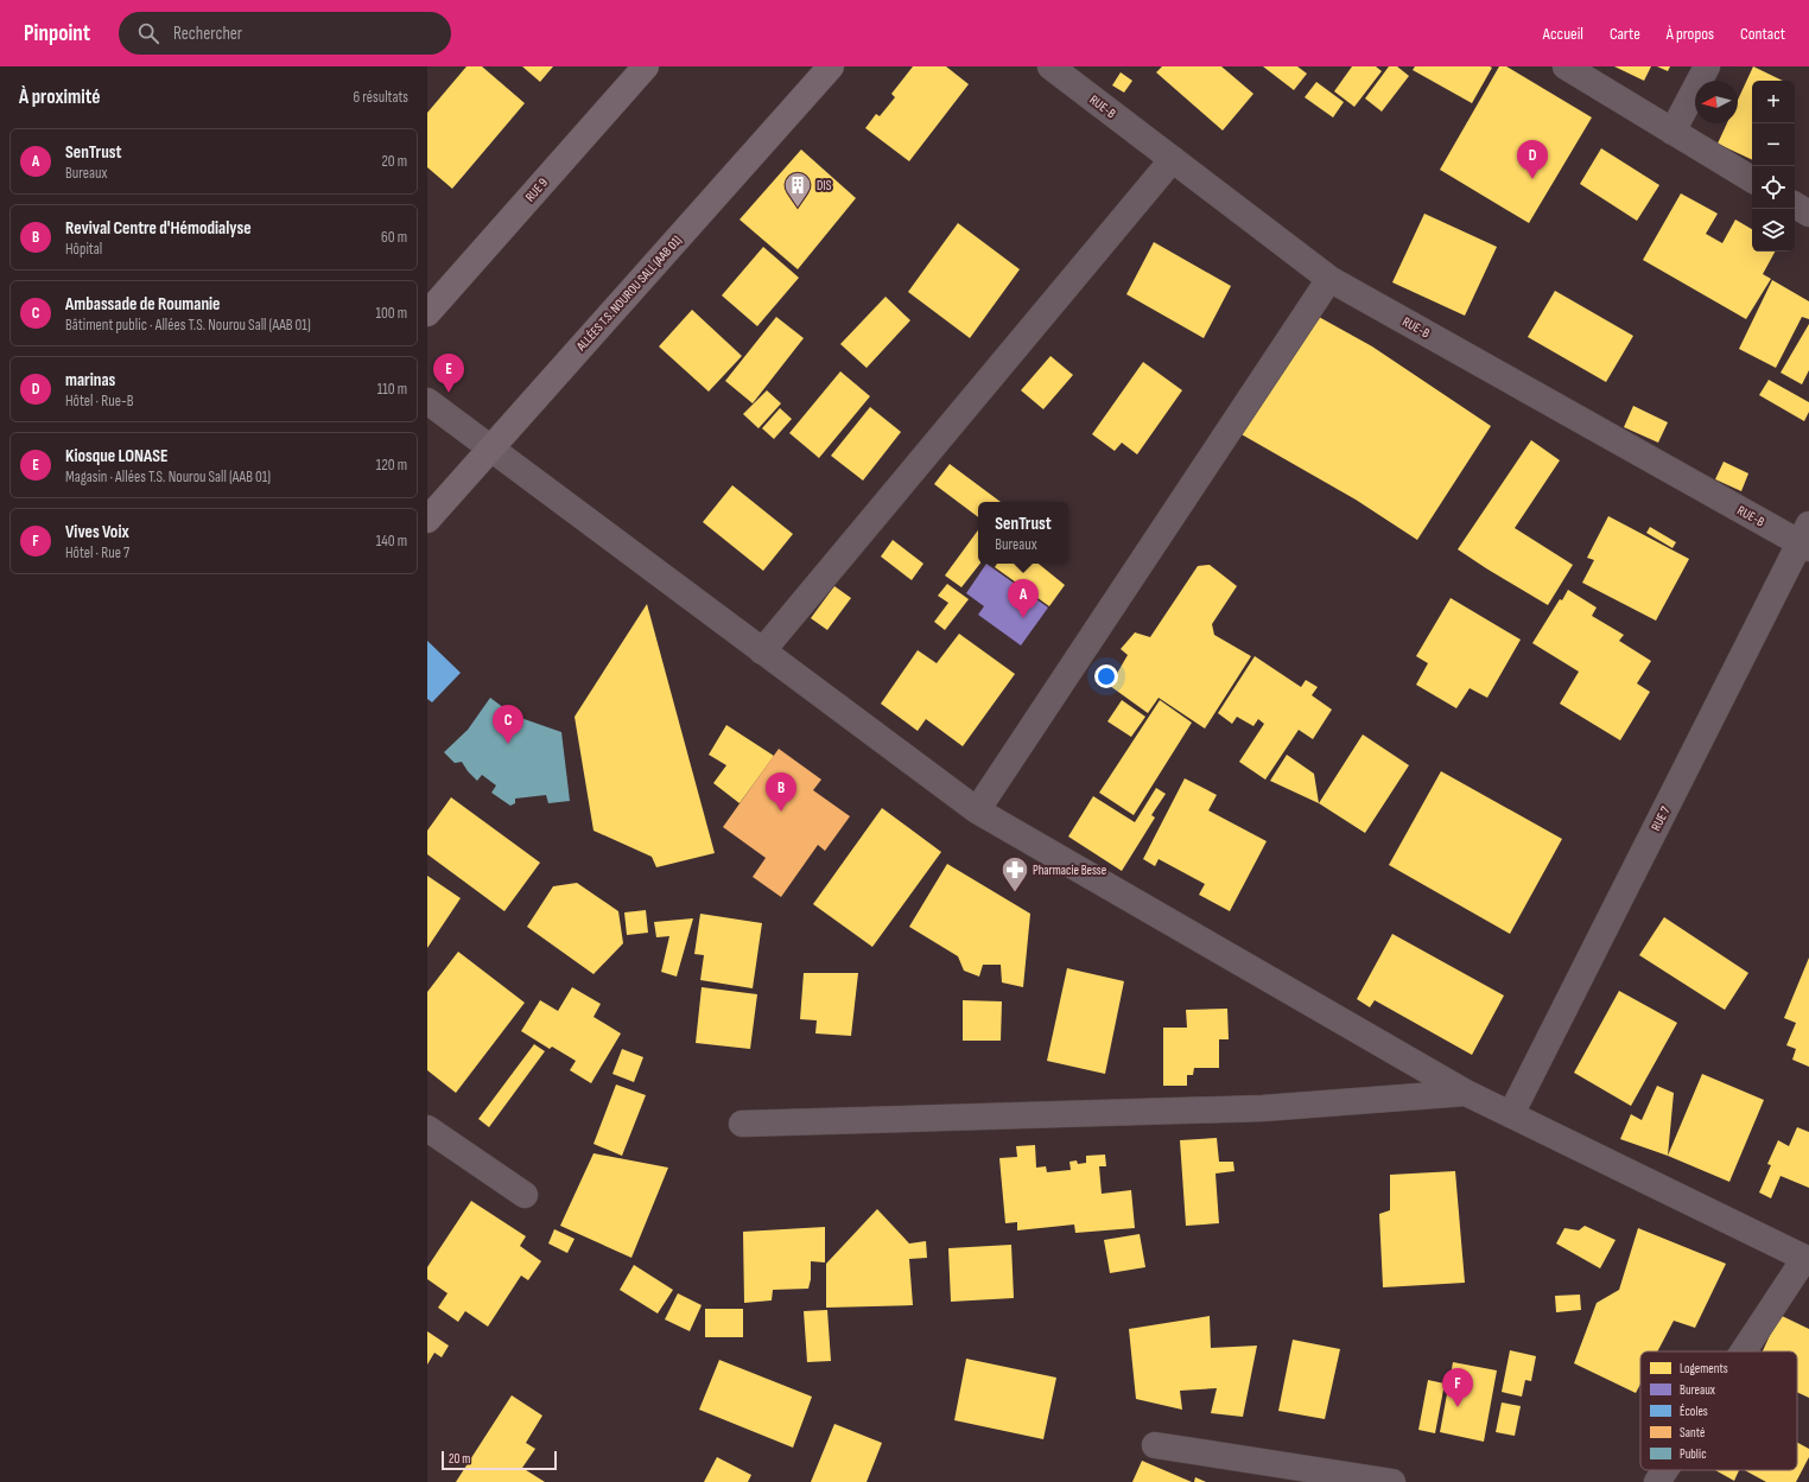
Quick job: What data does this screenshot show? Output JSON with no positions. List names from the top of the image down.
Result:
{
  "streets": {
    "street": [
      "RUE-B",
      "RUE 9",
      "ALLÉES T.S. NOUROU SALL (AAB 01)",
      "RUE 7"
    ]
  },
  "crossings": [
    ["RUE-B", "RUE 7"]
  ],
  "places": {
    "building": ["DIS"],
    "pharmacy": ["Pharmacie Besse"]
  },
  "legend": [
    "Logements",
    "Bureaux",
    "Écoles",
    "Santé",
    "Public"
  ],
  "scale_bar": "20 m",
  "north": "left",
  "page": {
    "header": "Pinpoint",
    "search": "Rechercher",
    "nav": [
      "Accueil",
      "Carte",
      "À propos",
      "Contact"
    ],
    "heading": ["À proximité", "6 résultats"],
    "map_buttons": ["+", "−"],
    "list": [
      {
        "mark": "A",
        "name": "SenTrust",
        "note": "Bureaux",
        "value": "20 m"
      },
      {
        "mark": "B",
        "name": "Revival Centre d'Hémodialyse",
        "note": "Hôpital",
        "value": "60 m"
      },
      {
        "mark": "C",
        "name": "Ambassade de Roumanie",
        "note": "Bâtiment public · Allées T.S. Nourou Sall (AAB 01)",
        "value": "100 m"
      },
      {
        "mark": "D",
        "name": "marinas",
        "note": "Hôtel · Rue-B",
        "value": "110 m"
      },
      {
        "mark": "E",
        "name": "Kiosque LONASE",
        "note": "Magasin · Allées T.S. Nourou Sall (AAB 01)",
        "value": "120 m"
      },
      {
        "mark": "F",
        "name": "Vives Voix",
        "note": "Hôtel · Rue 7",
        "value": "140 m"
      }
    ],
    "pins": [
      "D",
      "E",
      "A",
      "C",
      "B",
      "F"
    ],
    "popup": ["SenTrust", "Bureaux"],
    "scale": "20 m"
  }
}
